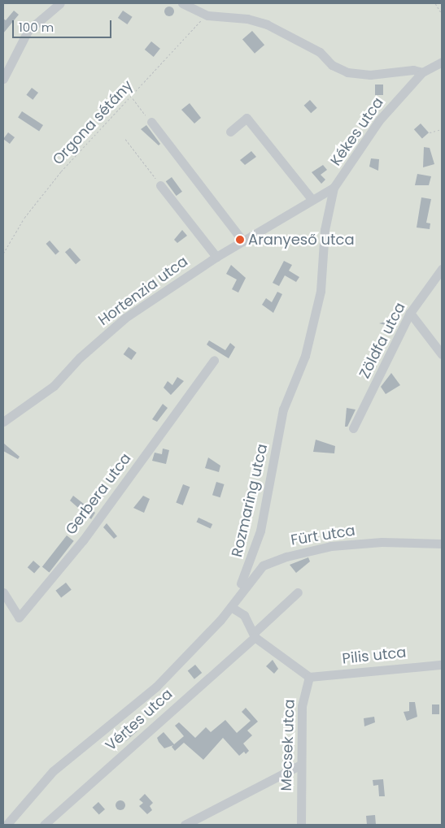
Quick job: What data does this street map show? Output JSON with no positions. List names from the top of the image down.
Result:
{
  "streets": {
    "street": [
      "Kékes utca",
      "Hortenzia utca",
      "Zöldfa utca",
      "Gerbera utca",
      "Rozmaring utca",
      "Fürt utca",
      "Pilis utca",
      "Vértes utca",
      "Mecsek utca"
    ],
    "path": ["Orgona sétány"]
  },
  "crossings": [
    ["Kékes utca", "Hortenzia utca"],
    ["Kékes utca", "Rozmaring utca"],
    ["Rozmaring utca", "Fürt utca"],
    ["Pilis utca", "Mecsek utca"]
  ],
  "places": ["Aranyeső utca"],
  "scale_bar": "100 m"
}
